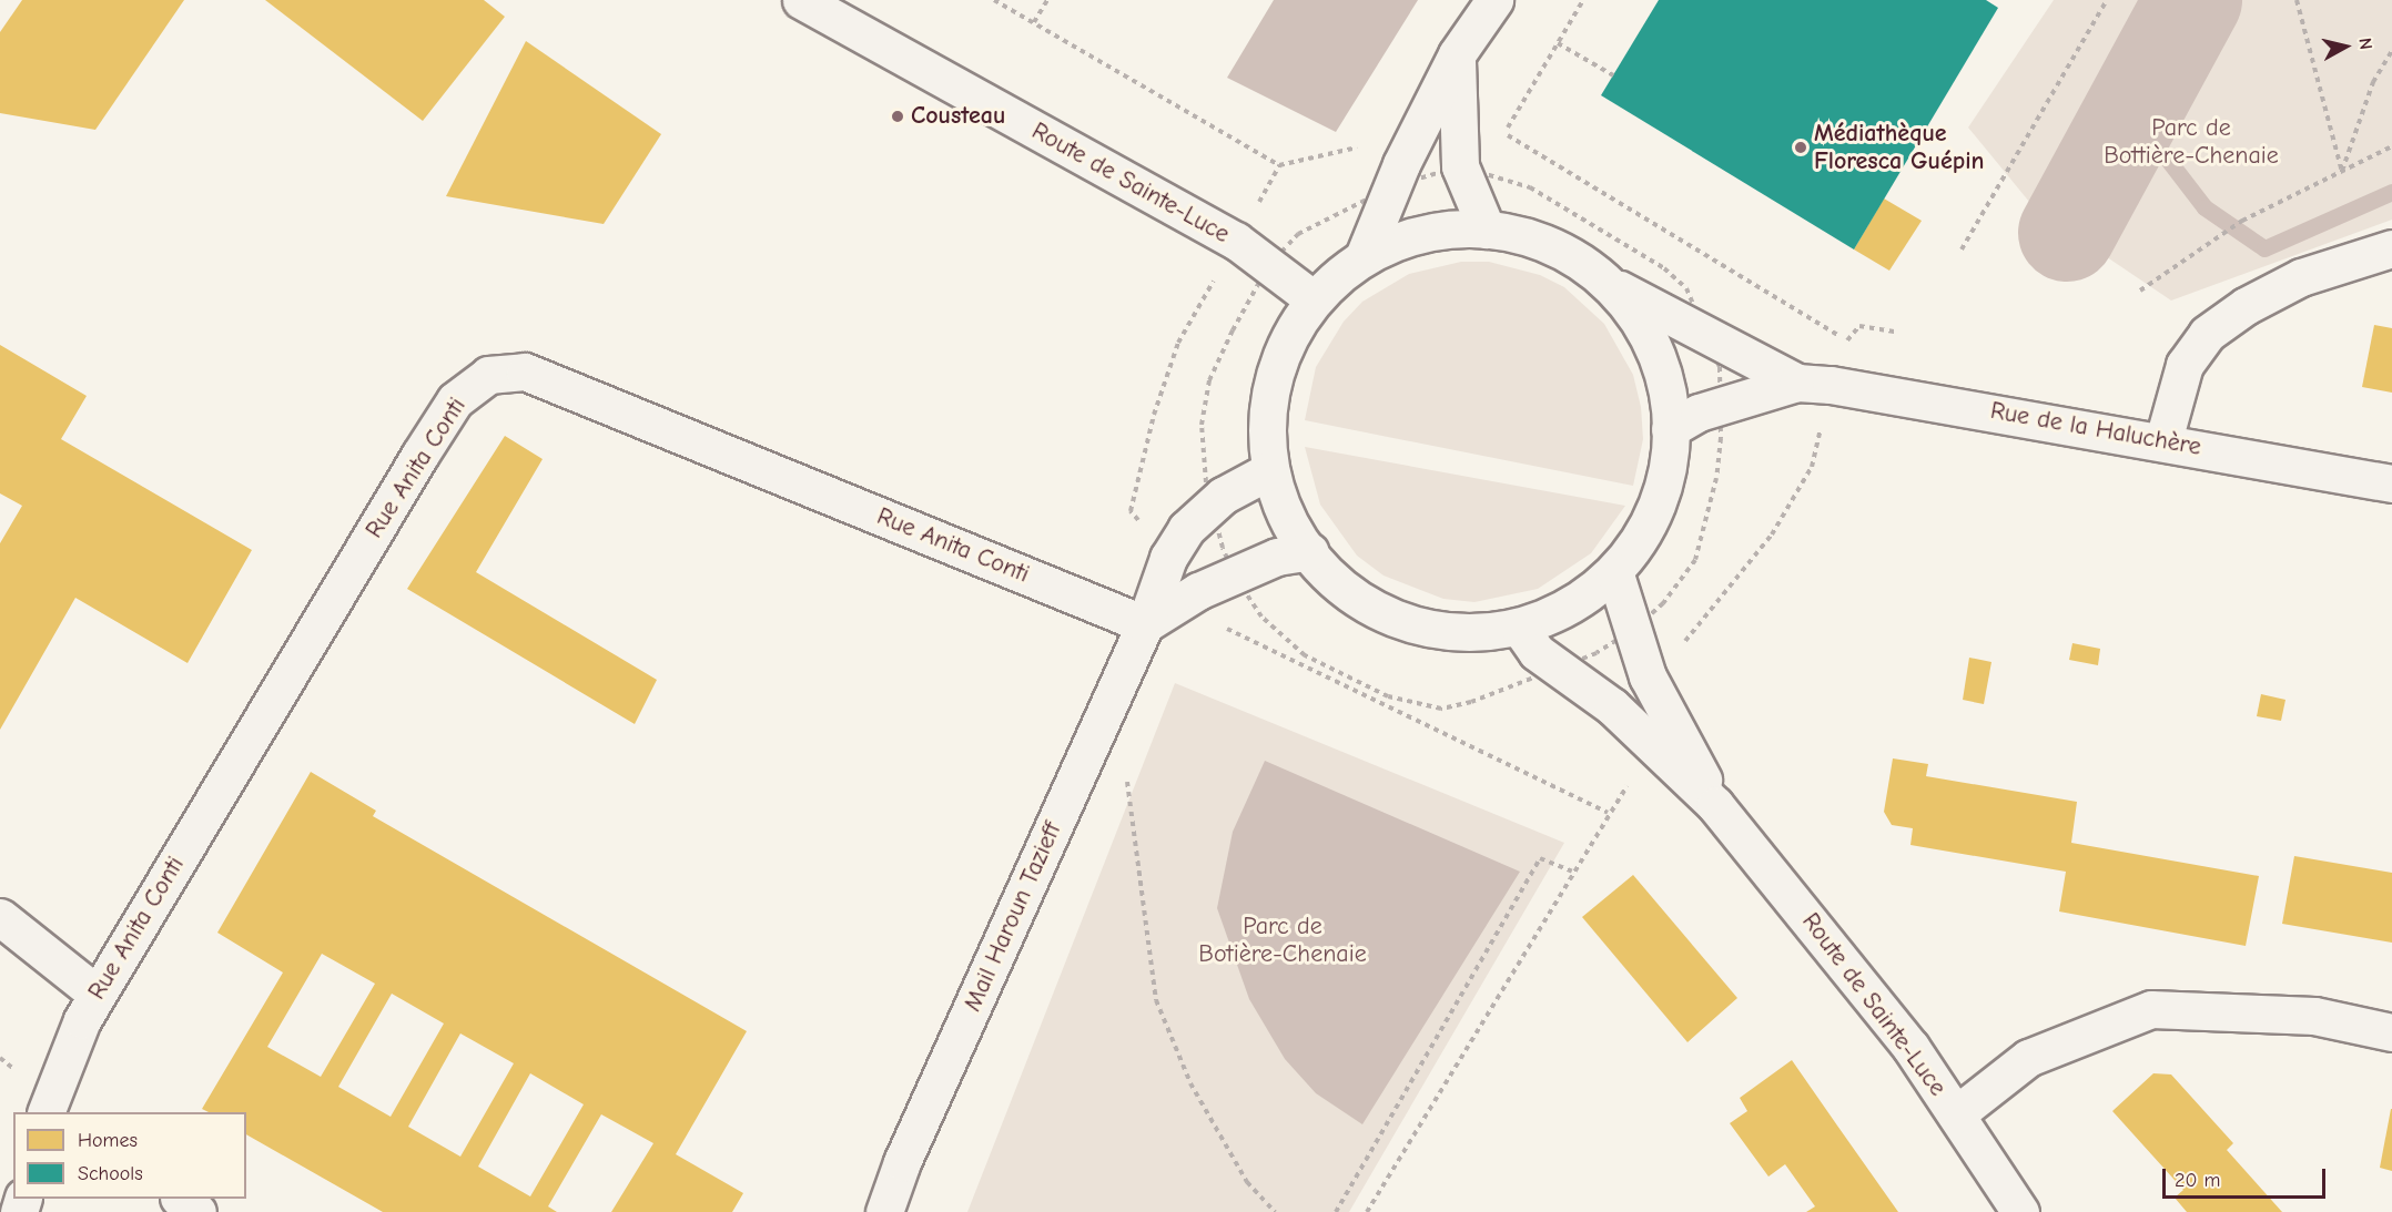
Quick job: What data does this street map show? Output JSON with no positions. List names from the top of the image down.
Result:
{
  "streets": {
    "street": [
      "Route de Sainte-Luce",
      "Rue de la Haluchère",
      "Rue Anita Conti",
      "Mail Haroun Tazieff"
    ]
  },
  "crossings": [
    ["Rue Anita Conti", "Mail Haroun Tazieff"]
  ],
  "parks": ["Parc de Bottière-Chenaie", "Parc de Botière-Chenaie"],
  "places": ["Cousteau", "Médiathèque Floresca Guépin"],
  "legend": ["Homes", "Schools"],
  "scale_bar": "20 m",
  "north": "right"
}
